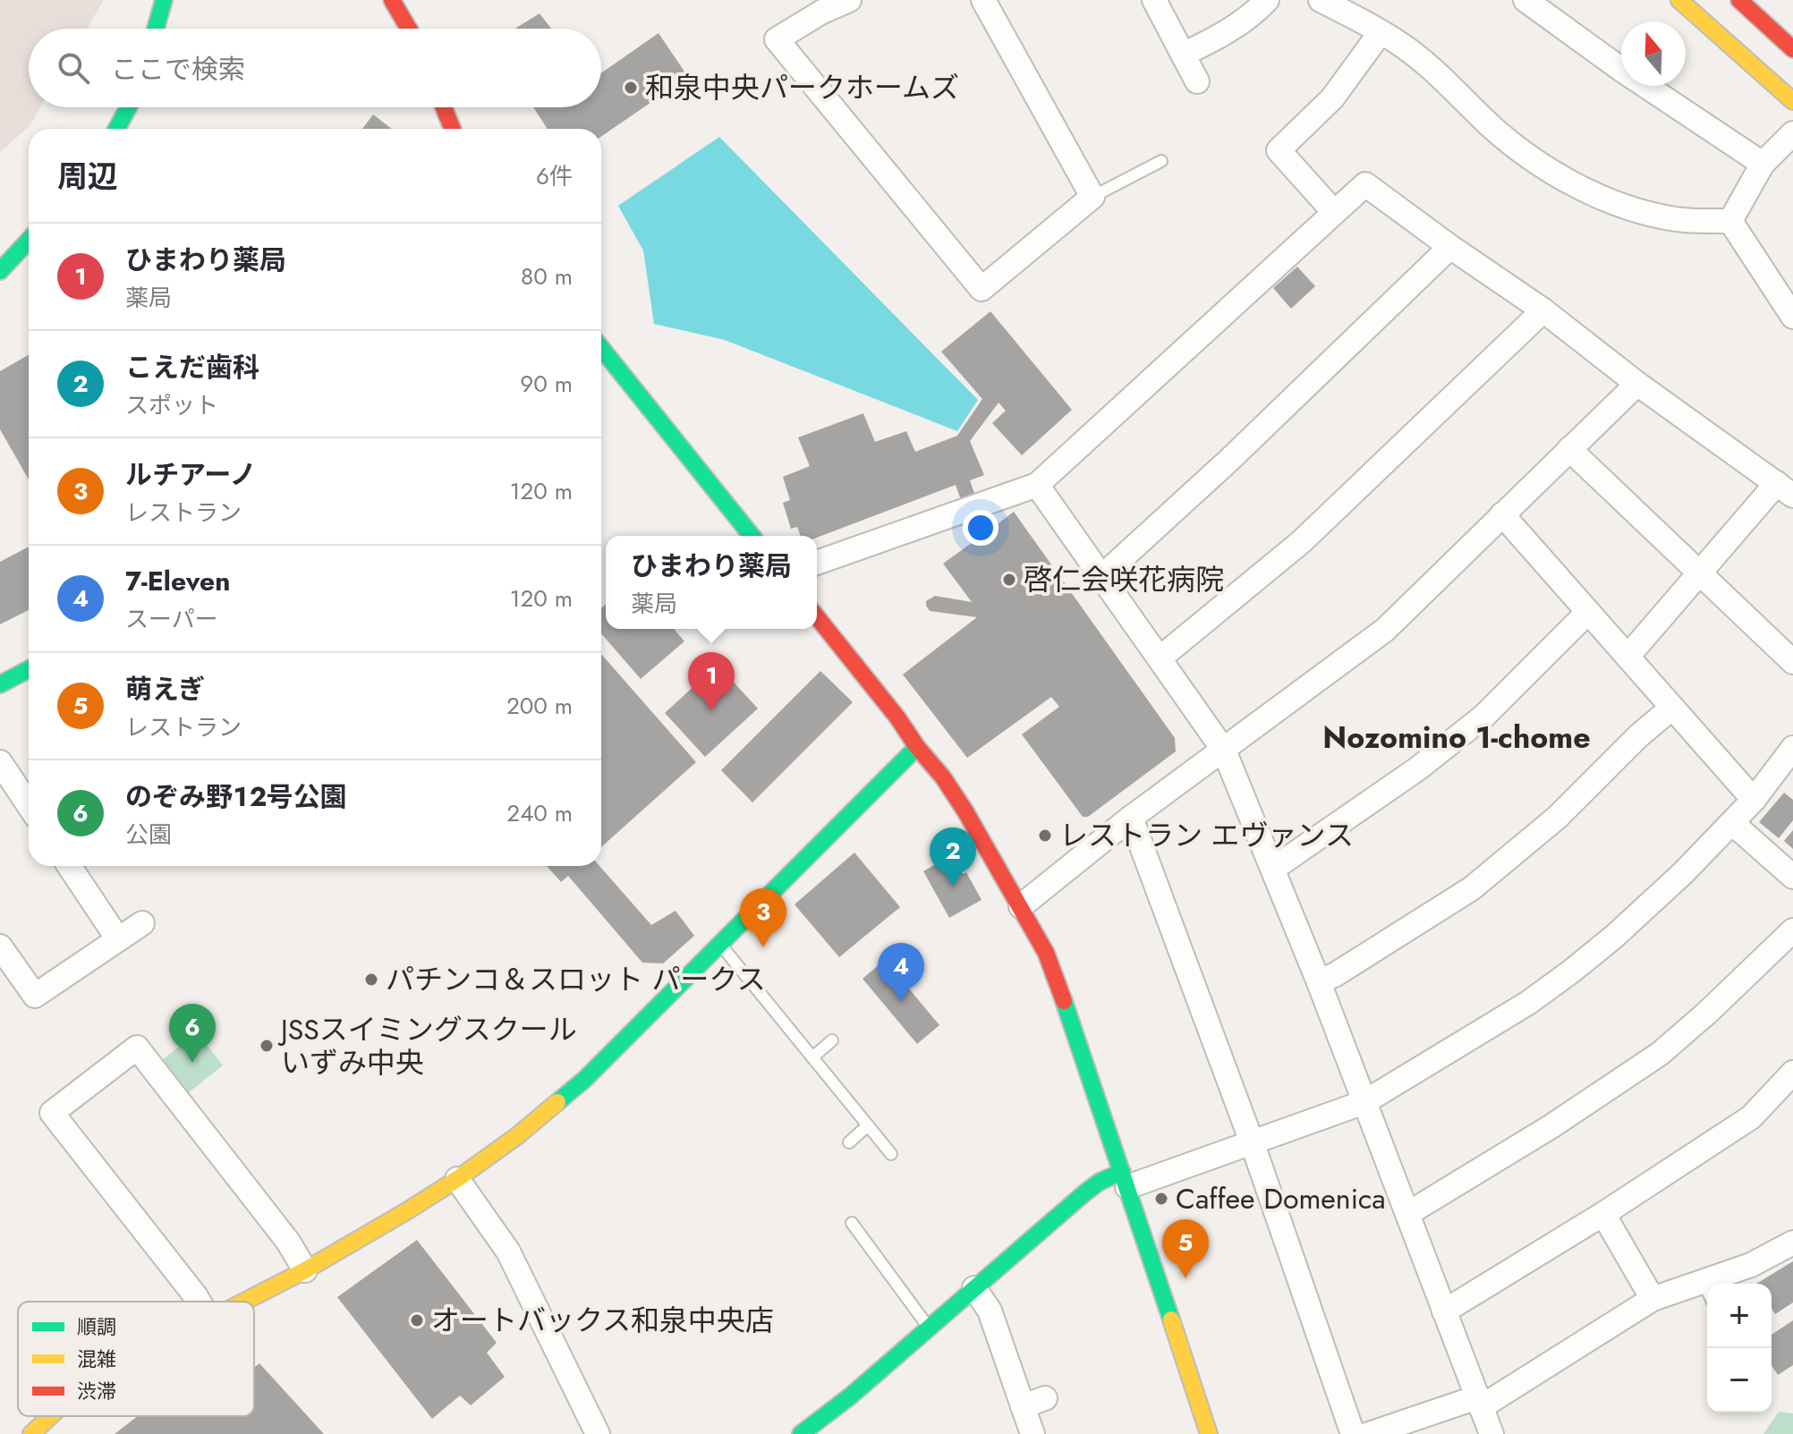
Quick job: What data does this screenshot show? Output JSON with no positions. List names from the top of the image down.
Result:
{
  "districts": ["Nozomino 1-chome"],
  "places": [
    "和泉中央パークホームズ",
    "啓仁会咲花病院",
    "レストラン エヴァンス",
    "パチンコ＆スロット パークス",
    "JSSスイミングスクール いずみ中央",
    "Caffee Domenica",
    "オートバックス和泉中央店"
  ],
  "legend": ["順調", "混雑", "渋滞"],
  "north": "top",
  "page": {
    "search": "ここで検索",
    "heading": ["周辺", "6件"],
    "list": [
      {
        "mark": "1",
        "name": "ひまわり薬局",
        "note": "薬局",
        "value": "80 m"
      },
      {
        "mark": "2",
        "name": "こえだ歯科",
        "note": "スポット",
        "value": "90 m"
      },
      {
        "mark": "3",
        "name": "ルチアーノ",
        "note": "レストラン",
        "value": "120 m"
      },
      {
        "mark": "4",
        "name": "7-Eleven",
        "note": "スーパー",
        "value": "120 m"
      },
      {
        "mark": "5",
        "name": "萌えぎ",
        "note": "レストラン",
        "value": "200 m"
      },
      {
        "mark": "6",
        "name": "のぞみ野１２号公園",
        "note": "公園",
        "value": "240 m"
      }
    ],
    "popup": ["ひまわり薬局", "薬局"],
    "pins": [
      "1",
      "2",
      "3",
      "4",
      "6",
      "5"
    ],
    "map_buttons": ["+", "−"]
  }
}
